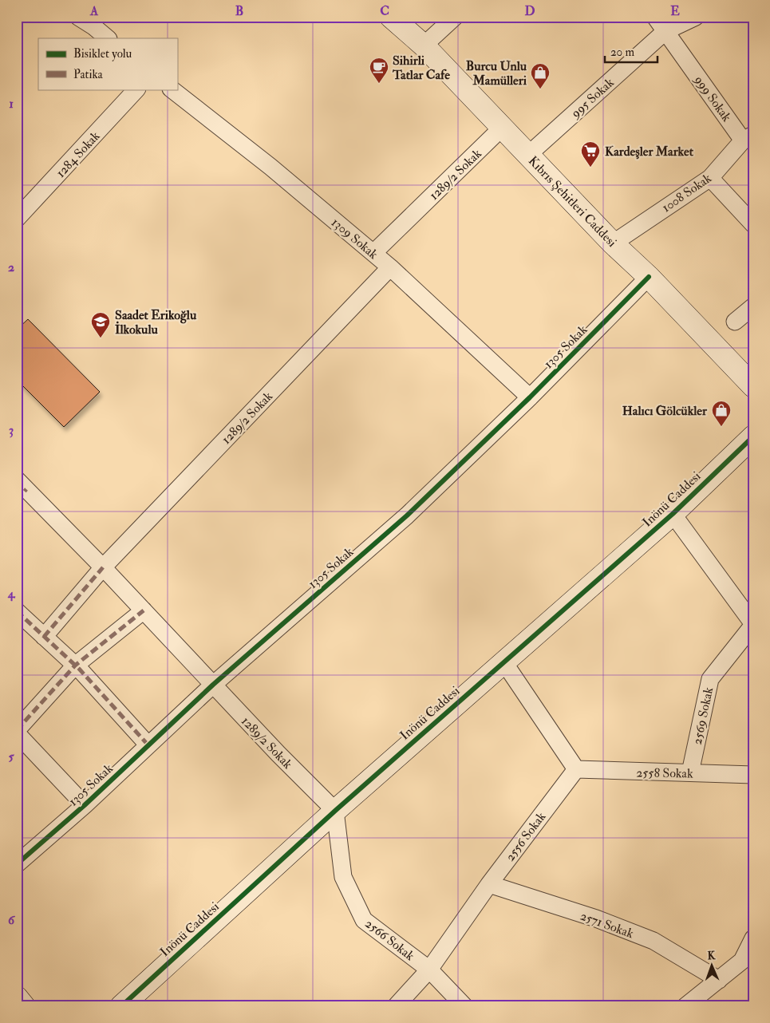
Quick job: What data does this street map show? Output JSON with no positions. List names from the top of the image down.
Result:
{
  "streets": {
    "street": [
      "995 Sokak",
      "999 Sokak",
      "1284 Sokak",
      "1289/2 Sokak",
      "1008 Sokak",
      "Kıbrıs Şehitleri Caddesi",
      "1309 Sokak",
      "1305 Sokak",
      "Inönü Caddesi",
      "2569 Sokak",
      "2558 Sokak",
      "2556 Sokak",
      "2571 Sokak",
      "2566 Sokak"
    ]
  },
  "crossings": [
    ["995 Sokak", "999 Sokak"],
    ["995 Sokak", "Kıbrıs Şehitleri Caddesi"],
    ["999 Sokak", "1008 Sokak"],
    ["1289/2 Sokak", "Kıbrıs Şehitleri Caddesi"],
    ["1289/2 Sokak", "1309 Sokak"],
    ["1289/2 Sokak", "1305 Sokak"],
    ["1289/2 Sokak", "Inönü Caddesi"],
    ["1289/2 Sokak", "2566 Sokak"],
    ["1008 Sokak", "Kıbrıs Şehitleri Caddesi"],
    ["Kıbrıs Şehitleri Caddesi", "1305 Sokak"],
    ["1309 Sokak", "1305 Sokak"],
    ["Inönü Caddesi", "2566 Sokak"],
    ["2569 Sokak", "2558 Sokak"],
    ["2558 Sokak", "2556 Sokak"],
    ["2556 Sokak", "2571 Sokak"],
    ["2556 Sokak", "2566 Sokak"]
  ],
  "places": {
    "cafe": ["Sihirli Tatlar Cafe"],
    "shop": ["Burcu Unlu Mamülleri", "Halıcı Gölcükler"],
    "supermarket": ["Kardeşler Market"],
    "school or university": ["Saadet Erikoğlu İlkokulu"]
  },
  "legend": ["Bisiklet yolu", "Patika"],
  "scale_bar": "20 m",
  "north": "top",
  "grid": {
    "columns": [
      "A",
      "B",
      "C",
      "D",
      "E"
    ],
    "rows": [
      "1",
      "2",
      "3",
      "4",
      "5",
      "6"
    ]
  }
}
